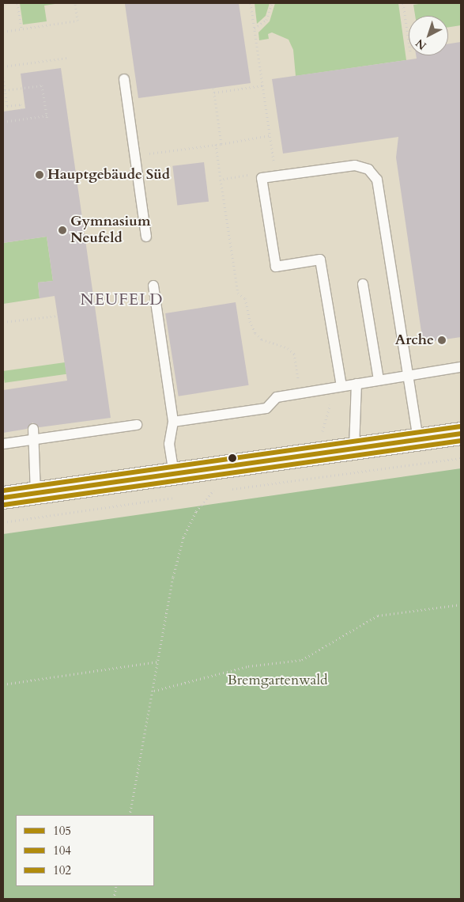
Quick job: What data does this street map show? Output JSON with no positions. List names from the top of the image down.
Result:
{
  "districts": ["NEUFELD"],
  "parks": ["Bremgartenwald"],
  "places": ["Hauptgebäude Süd", "Gymnasium Neufeld", "Arche"],
  "lines": ["transit line 102", "transit line 105", "transit line 104"],
  "legend": ["105", "104", "102"],
  "north": "bottom left"
}
